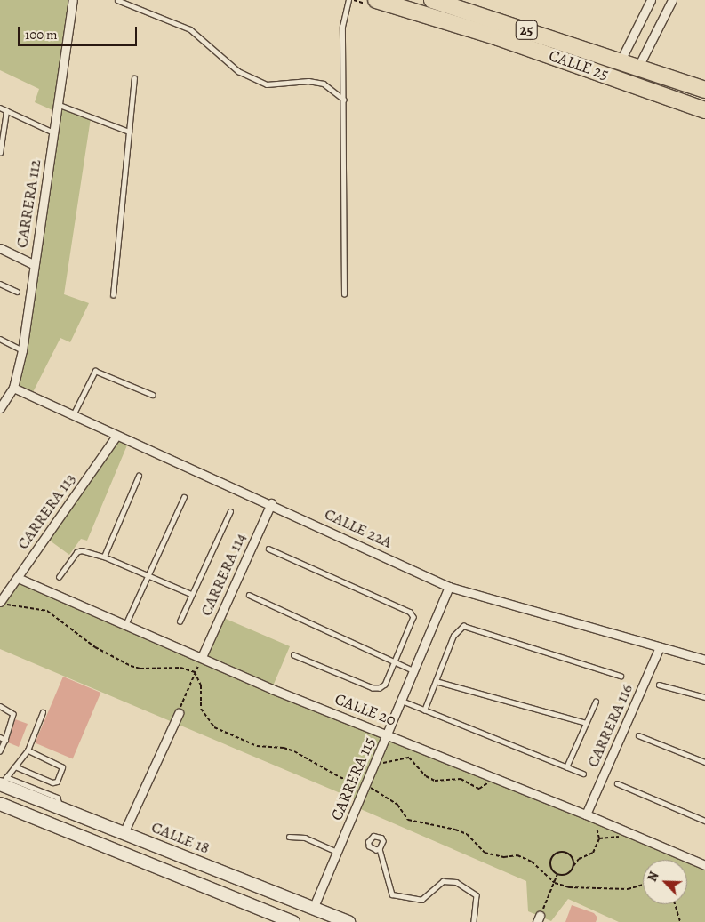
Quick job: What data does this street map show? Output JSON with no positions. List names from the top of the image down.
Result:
{
  "streets": {
    "highway": ["25", "CALLE 25"],
    "main road": ["CALLE 18"],
    "street": [
      "CARRERA 112",
      "CARRERA 113",
      "CALLE 22A",
      "CARRERA 114",
      "CALLE 20",
      "CARRERA 116",
      "CARRERA 115"
    ]
  },
  "crossings": [
    ["CARRERA 112", "CALLE 22A"],
    ["CARRERA 113", "CALLE 22A"],
    ["CARRERA 113", "CALLE 20"],
    ["CALLE 22A", "CARRERA 114"],
    ["CALLE 22A", "CARRERA 116"],
    ["CALLE 22A", "CARRERA 115"],
    ["CARRERA 114", "CALLE 20"],
    ["CALLE 20", "CARRERA 116"],
    ["CALLE 20", "CARRERA 115"],
    ["CARRERA 115", "CALLE 18"]
  ],
  "scale_bar": "100 m",
  "north": "top left"
}
